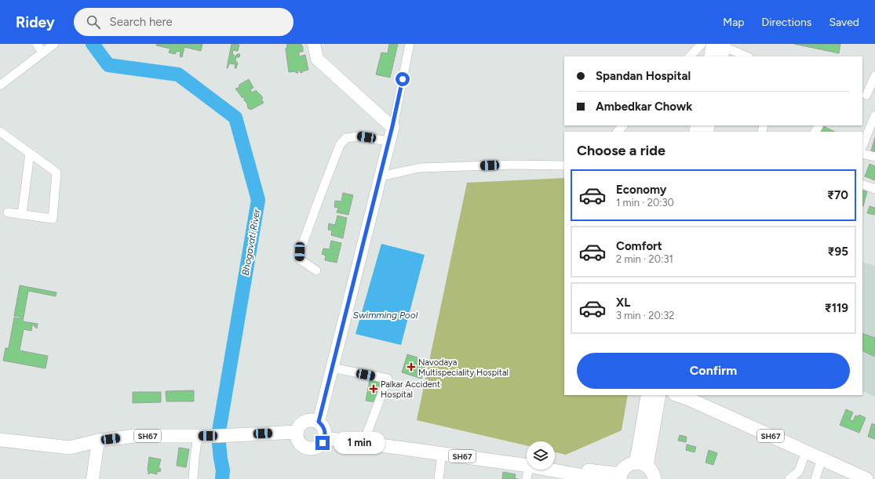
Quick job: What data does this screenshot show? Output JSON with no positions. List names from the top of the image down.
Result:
{
  "streets": {
    "main road": ["SH67"]
  },
  "water": ["Bhogavati River", "Swimming Pool"],
  "places": {
    "health": ["Navodaya Multispeciality Hospital", "Palkar Accident Hospital"]
  },
  "page": {
    "header": "Ridey",
    "search": "Search here",
    "nav": ["Map", "Directions", "Saved"],
    "banner": ["Spandan Hospital", "Ambedkar Chowk"],
    "heading": "Choose a ride",
    "list": [
      {
        "name": "Economy",
        "note": "1 min · 20:30",
        "value": "₹70"
      },
      {
        "name": "Comfort",
        "note": "2 min · 20:31",
        "value": "₹95"
      },
      {
        "name": "XL",
        "note": "3 min · 20:32",
        "value": "₹119"
      }
    ],
    "buttons": "Confirm",
    "bubble": "1 min"
  }
}
